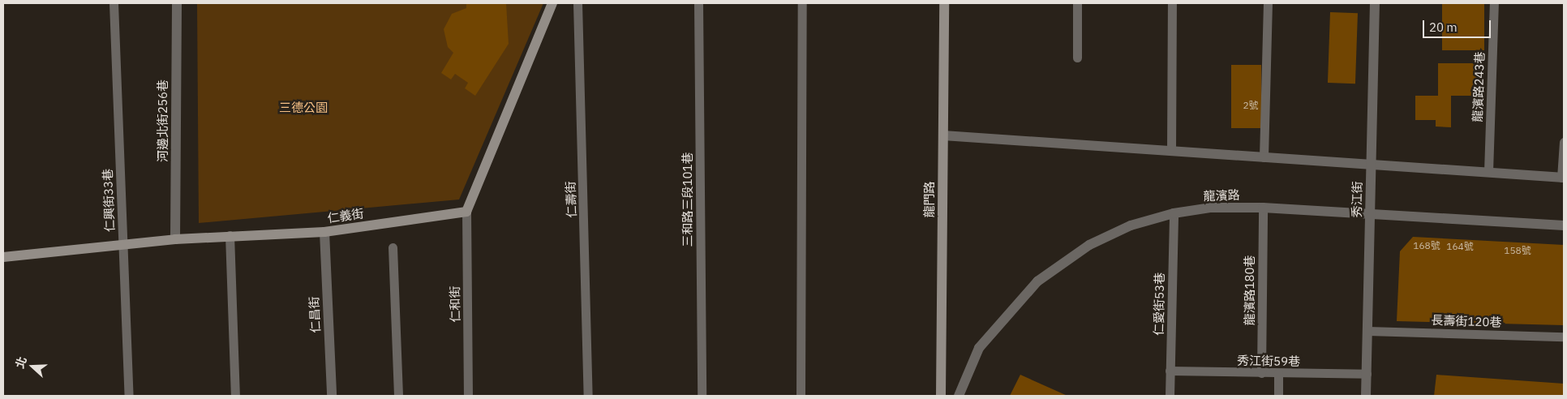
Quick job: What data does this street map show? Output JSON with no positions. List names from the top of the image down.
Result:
{
  "streets": {
    "street": [
      "河邊北街256巷",
      "龍濱路",
      "龍門路",
      "秀江街",
      "仁義街",
      "仁昌街"
    ],
    "lane": [
      "龍濱路243巷",
      "仁壽街",
      "三和路三段101巷",
      "仁興街33巷",
      "龍濱路180巷",
      "仁和街",
      "仁愛街53巷",
      "長壽街120巷",
      "秀江街59巷"
    ]
  },
  "crossings": [
    ["河邊北街256巷", "仁義街"],
    ["龍濱路", "秀江街"],
    ["龍濱路", "龍濱路180巷"],
    ["龍濱路", "仁愛街53巷"],
    ["秀江街", "長壽街120巷"],
    ["秀江街", "秀江街59巷"],
    ["仁興街33巷", "仁義街"],
    ["仁義街", "仁和街"],
    ["仁義街", "仁昌街"],
    ["龍濱路180巷", "秀江街59巷"],
    ["仁愛街53巷", "秀江街59巷"]
  ],
  "parks": ["三德公園"],
  "house_numbers": [
    "2號",
    "168號",
    "164號",
    "158號"
  ],
  "scale_bar": "20 m",
  "north": "left"
}
